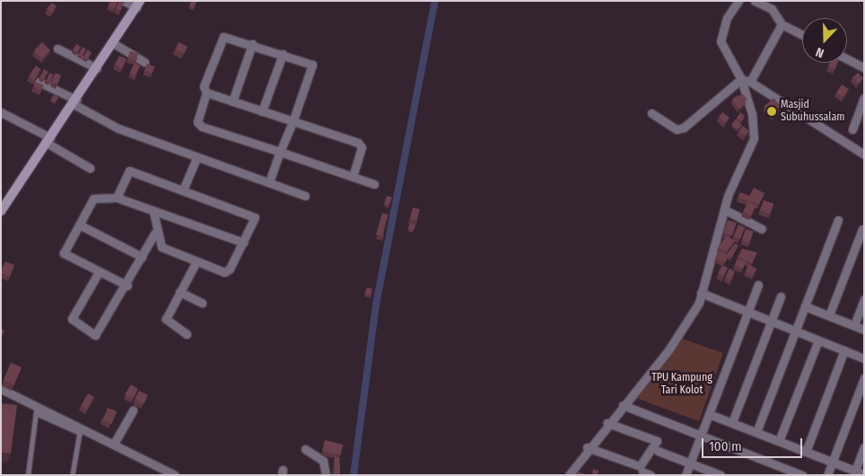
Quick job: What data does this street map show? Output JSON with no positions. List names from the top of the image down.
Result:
{
  "parks": ["TPU Kampung Tari Kolot"],
  "places": ["Masjid Subuhussalam"],
  "scale_bar": "100 m",
  "north": "bottom"
}
